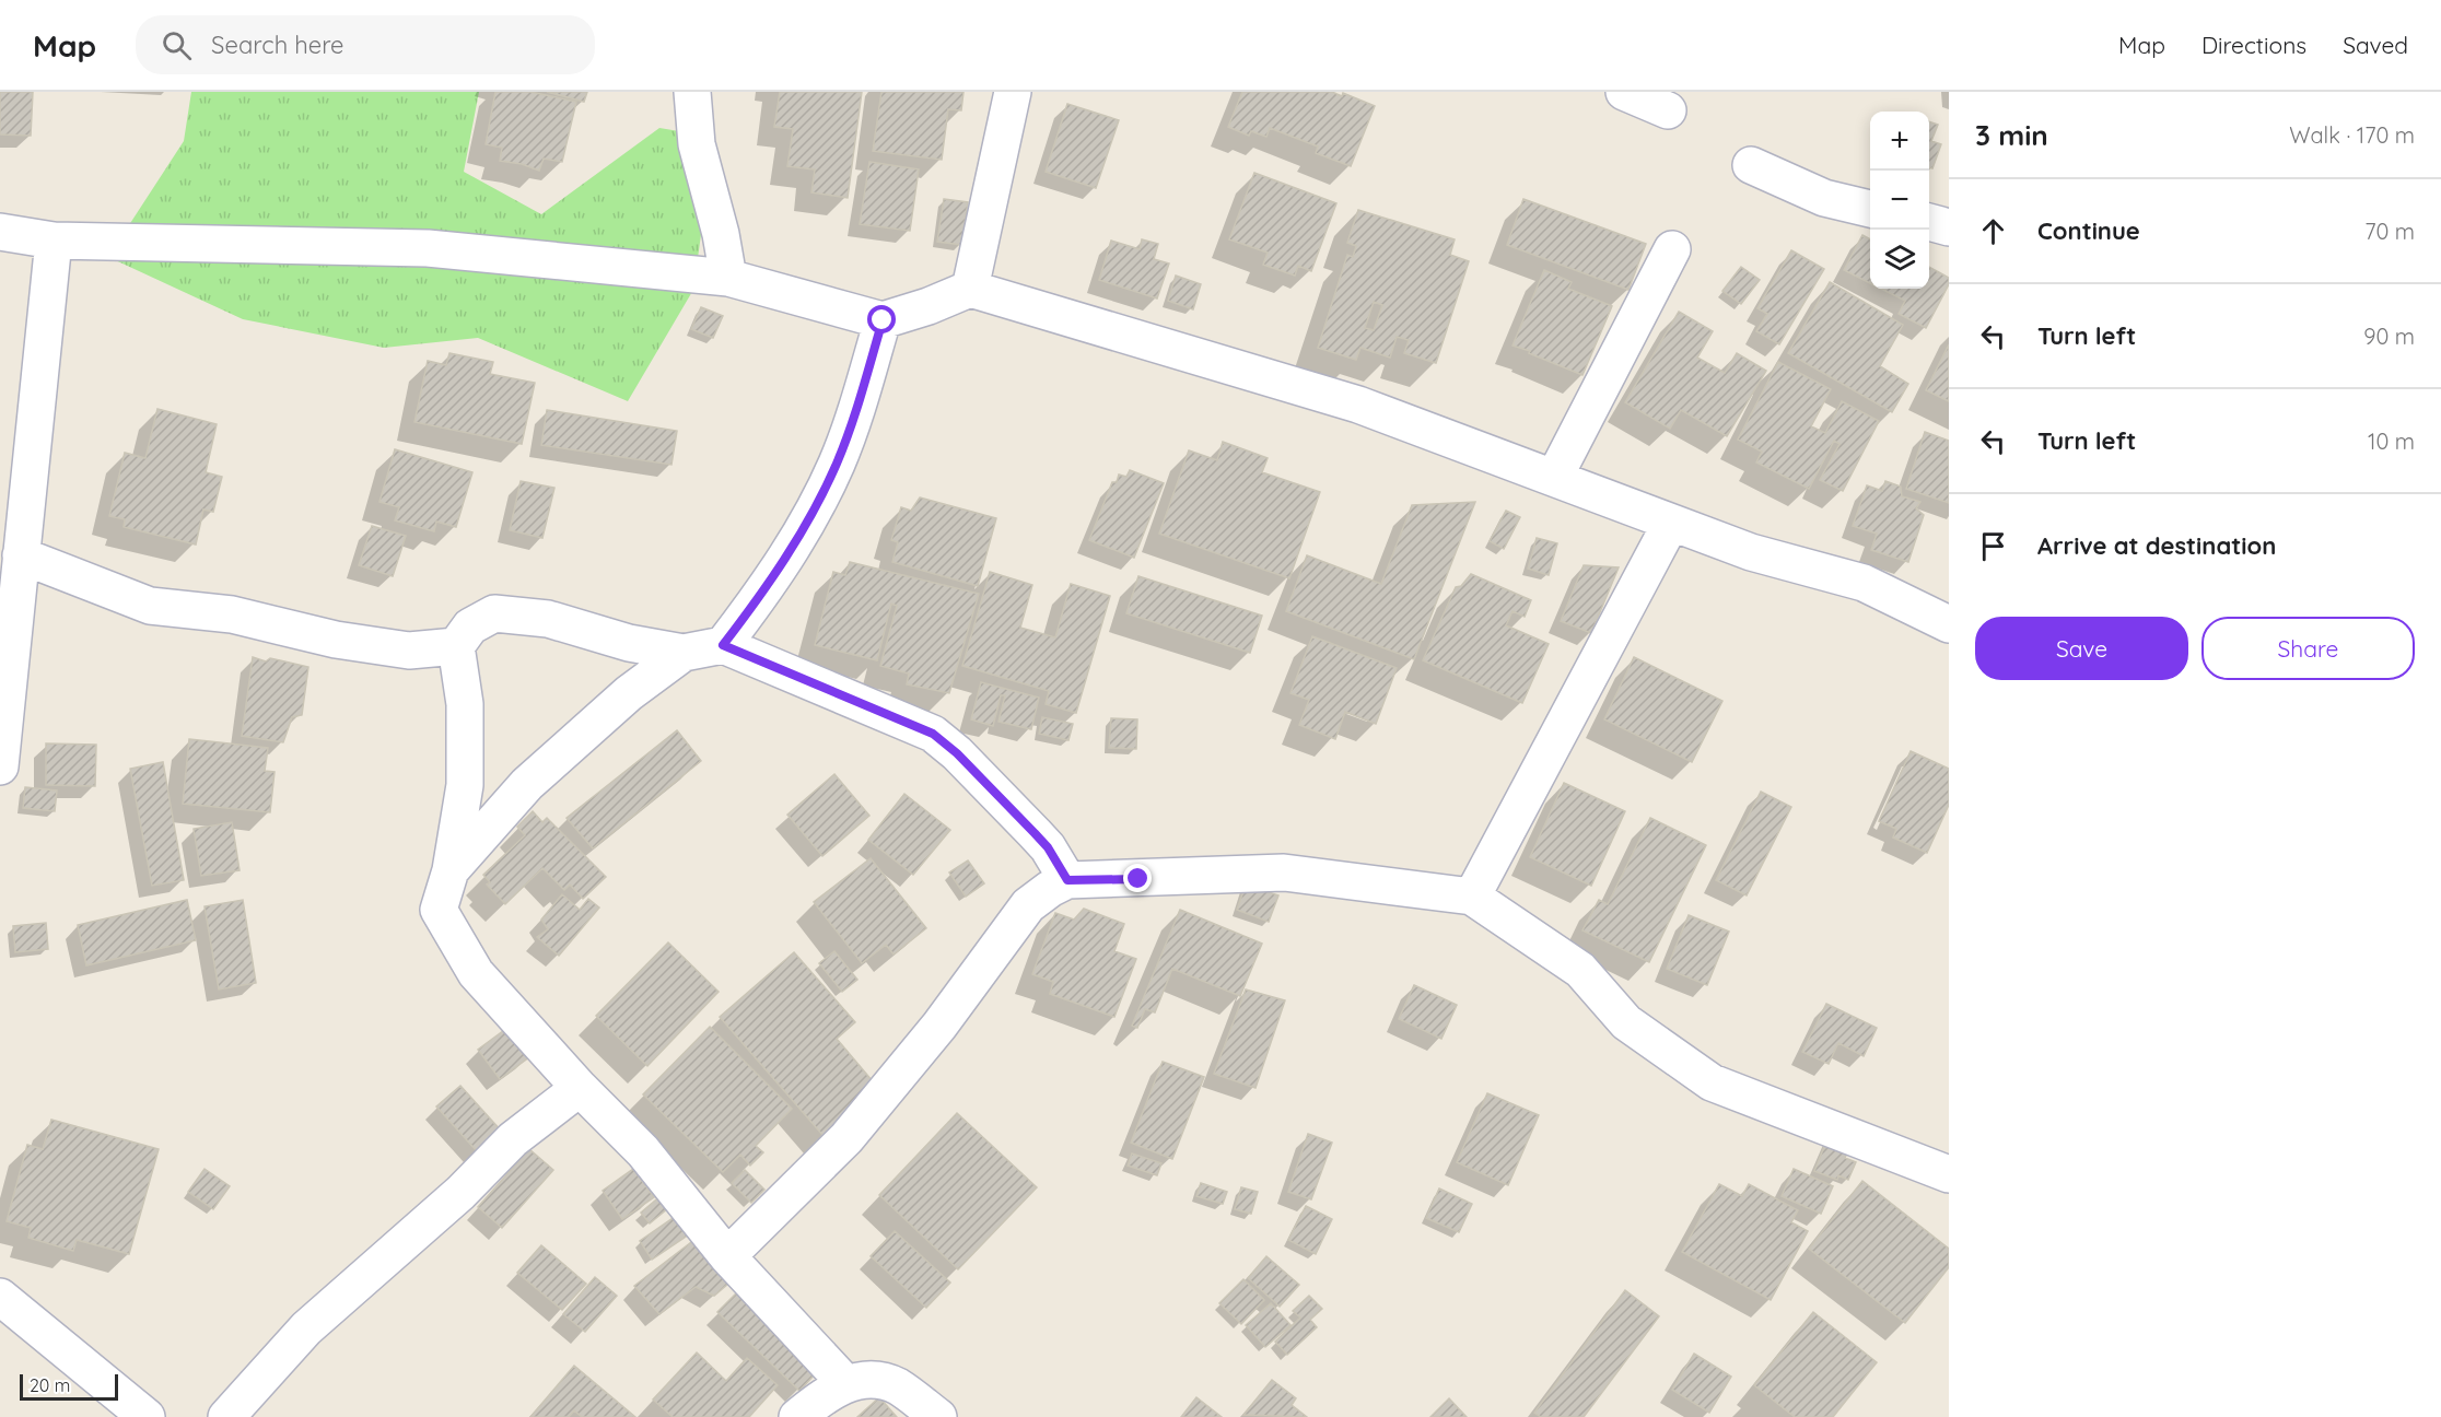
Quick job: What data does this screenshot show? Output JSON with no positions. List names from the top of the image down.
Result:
{
  "scale_bar": "20 m",
  "page": {
    "header": "Map",
    "search": "Search here",
    "nav": ["Map", "Directions", "Saved"],
    "heading": ["3 min", "Walk · 170 m"],
    "map_buttons": ["+", "−"],
    "list": [
      ["Continue", "70 m"],
      ["Turn left", "90 m"],
      ["Turn left", "10 m"],
      "Arrive at destination"
    ],
    "buttons": ["Save", "Share"],
    "scale": "20 m"
  }
}
